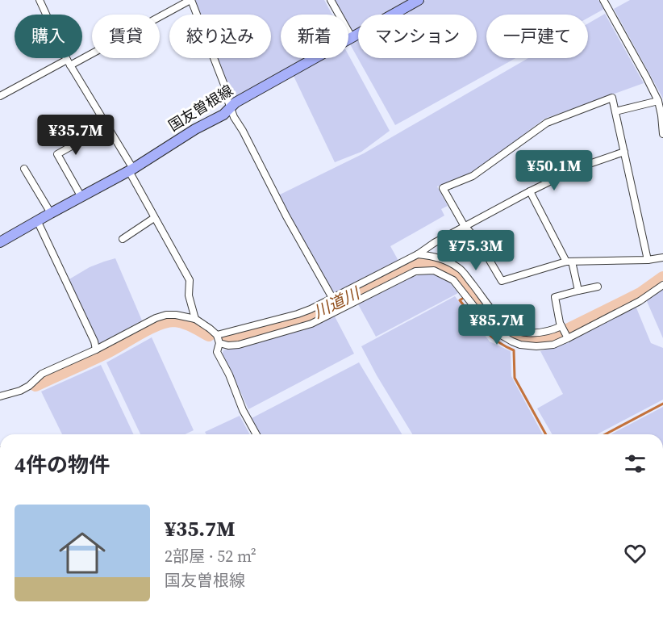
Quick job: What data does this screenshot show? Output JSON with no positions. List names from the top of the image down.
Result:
{
  "streets": {
    "main road": ["国友曽根線"]
  },
  "water": ["川道川"],
  "page": {
    "chip": [
      "購入",
      "賃貸",
      "絞り込み",
      "新着",
      "マンション",
      "一戸建て"
    ],
    "price": [
      "¥35.7M",
      "¥50.1M",
      "¥75.3M",
      "¥85.7M"
    ],
    "heading": "4件の物件",
    "list": [
      {
        "name": "¥35.7M",
        "note": "2部屋 · 52 m² · 国友曽根線"
      }
    ]
  }
}
